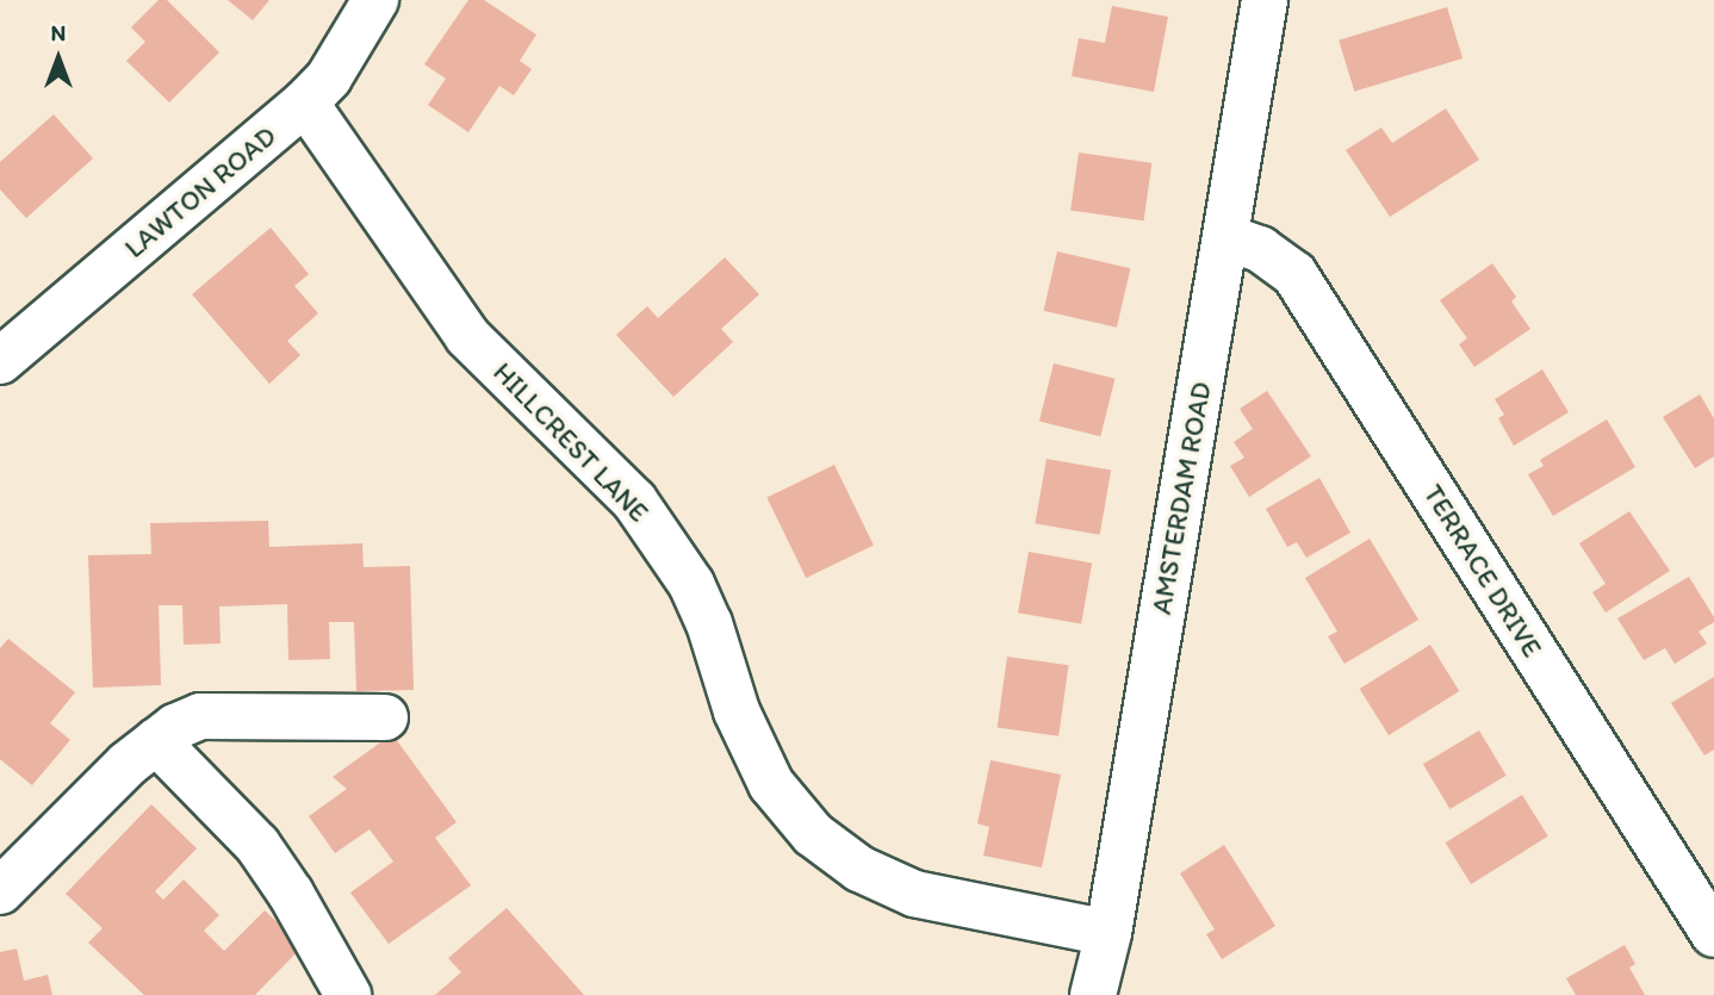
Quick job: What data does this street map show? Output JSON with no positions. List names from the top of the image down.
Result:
{
  "streets": {
    "street": [
      "LAWTON ROAD",
      "HILLCREST LANE",
      "AMSTERDAM ROAD",
      "TERRACE DRIVE"
    ]
  },
  "crossings": [
    ["LAWTON ROAD", "HILLCREST LANE"],
    ["HILLCREST LANE", "AMSTERDAM ROAD"],
    ["AMSTERDAM ROAD", "TERRACE DRIVE"]
  ],
  "north": "top"
}
